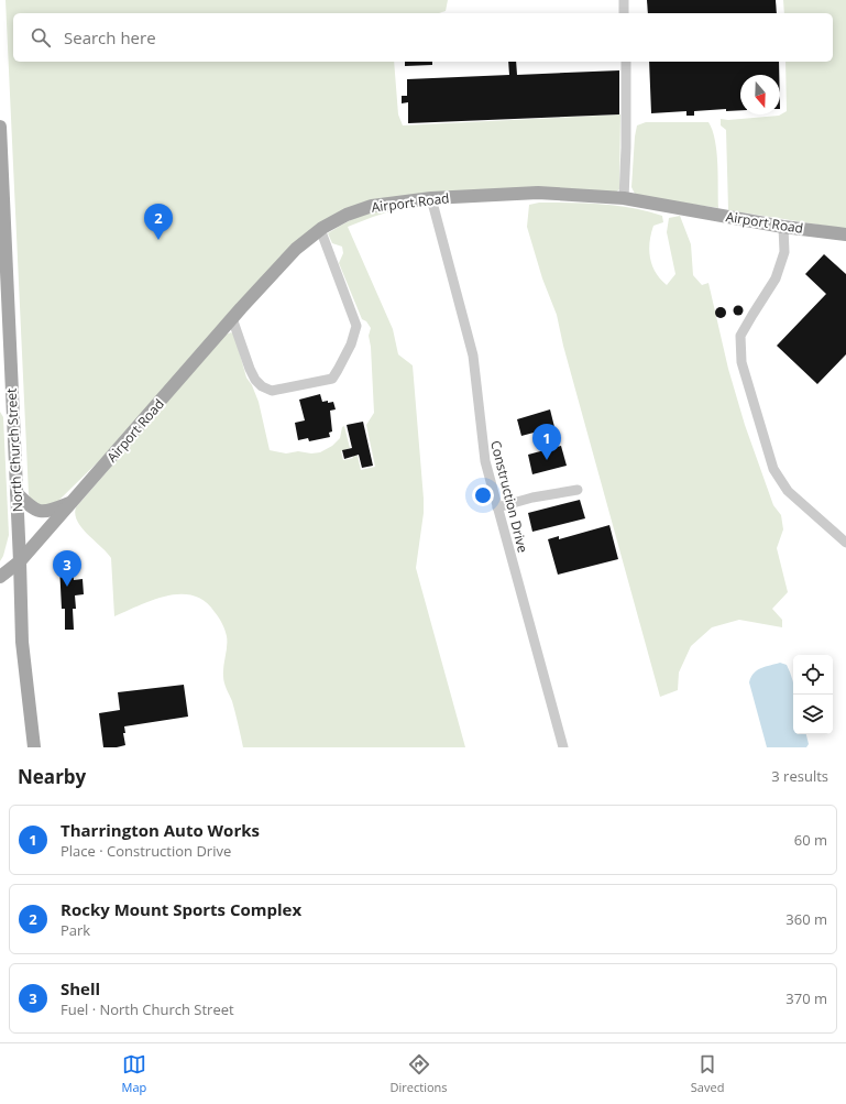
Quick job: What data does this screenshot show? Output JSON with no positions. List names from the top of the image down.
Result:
{
  "streets": {
    "main road": ["Airport Road", "North Church Street"],
    "street": ["Construction Drive"]
  },
  "crossings": [
    ["Airport Road", "North Church Street"],
    ["Airport Road", "Construction Drive"]
  ],
  "north": "bottom",
  "page": {
    "search": "Search here",
    "pins": ["2", "1", "3"],
    "heading": ["Nearby", "3 results"],
    "list": [
      {
        "mark": "1",
        "name": "Tharrington Auto Works",
        "note": "Place · Construction Drive",
        "value": "60 m"
      },
      {
        "mark": "2",
        "name": "Rocky Mount Sports Complex",
        "note": "Park",
        "value": "360 m"
      },
      {
        "mark": "3",
        "name": "Shell",
        "note": "Fuel · North Church Street",
        "value": "370 m"
      }
    ],
    "nav": ["Map", "Directions", "Saved"]
  }
}
